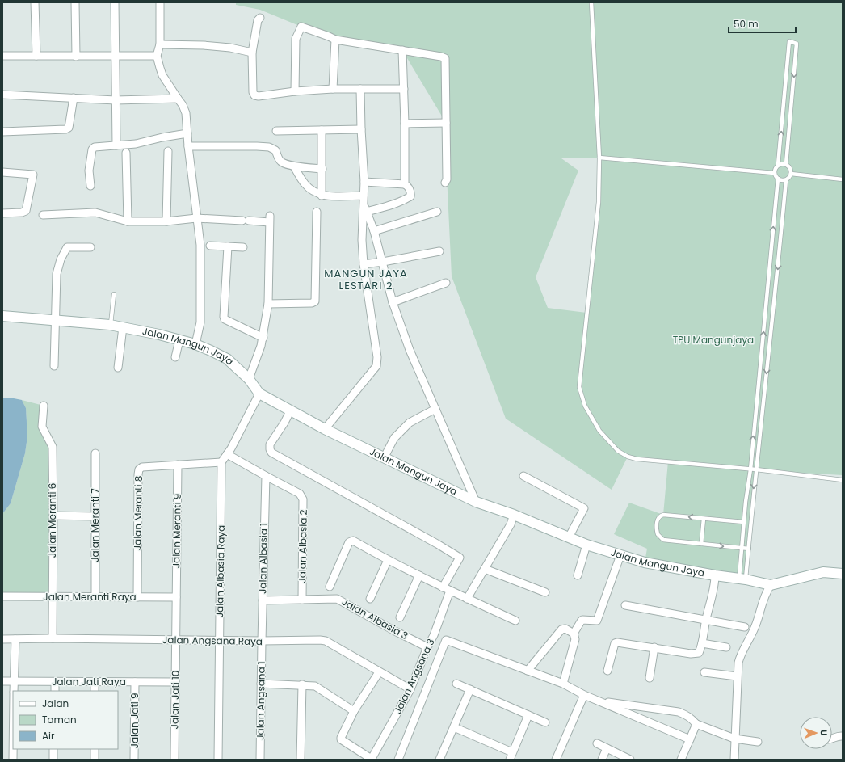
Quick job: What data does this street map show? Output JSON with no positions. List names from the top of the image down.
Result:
{
  "streets": {
    "street": [
      "Jalan Mangun Jaya",
      "Jalan Meranti 8",
      "Jalan Meranti 6",
      "Jalan Meranti 7",
      "Jalan Meranti 9",
      "Jalan Albasia 2",
      "Jalan Albasia 1",
      "Jalan Albasia Raya",
      "Jalan Meranti Raya",
      "Jalan Albasia 3",
      "Jalan Angsana Raya",
      "Jalan Angsana 3",
      "Jalan Jati Raya",
      "Jalan Jati 10",
      "Jalan Angsana 1",
      "Jalan Jati 9"
    ]
  },
  "crossings": [
    ["Jalan Meranti 8", "Jalan Meranti 9"],
    ["Jalan Meranti 8", "Jalan Meranti Raya"],
    ["Jalan Meranti 6", "Jalan Meranti Raya"],
    ["Jalan Meranti 6", "Jalan Angsana Raya"],
    ["Jalan Meranti 7", "Jalan Meranti Raya"],
    ["Jalan Meranti 9", "Jalan Meranti Raya"],
    ["Jalan Meranti 9", "Jalan Angsana Raya"],
    ["Jalan Meranti 9", "Jalan Jati 10"],
    ["Jalan Albasia 2", "Jalan Albasia 1"],
    ["Jalan Albasia 2", "Jalan Albasia 3"],
    ["Jalan Albasia 1", "Jalan Albasia 3"],
    ["Jalan Albasia 1", "Jalan Angsana Raya"],
    ["Jalan Albasia 1", "Jalan Angsana 1"],
    ["Jalan Albasia Raya", "Jalan Angsana Raya"],
    ["Jalan Albasia 3", "Jalan Angsana 3"],
    ["Jalan Angsana Raya", "Jalan Angsana 3"],
    ["Jalan Angsana Raya", "Jalan Jati 10"],
    ["Jalan Angsana Raya", "Jalan Angsana 1"],
    ["Jalan Jati Raya", "Jalan Jati 10"],
    ["Jalan Jati Raya", "Jalan Jati 9"]
  ],
  "districts": ["MANGUN JAYA LESTARI 2"],
  "parks": ["TPU Mangunjaya"],
  "legend": ["Jalan", "Taman", "Air"],
  "scale_bar": "50 m",
  "north": "right"
}
